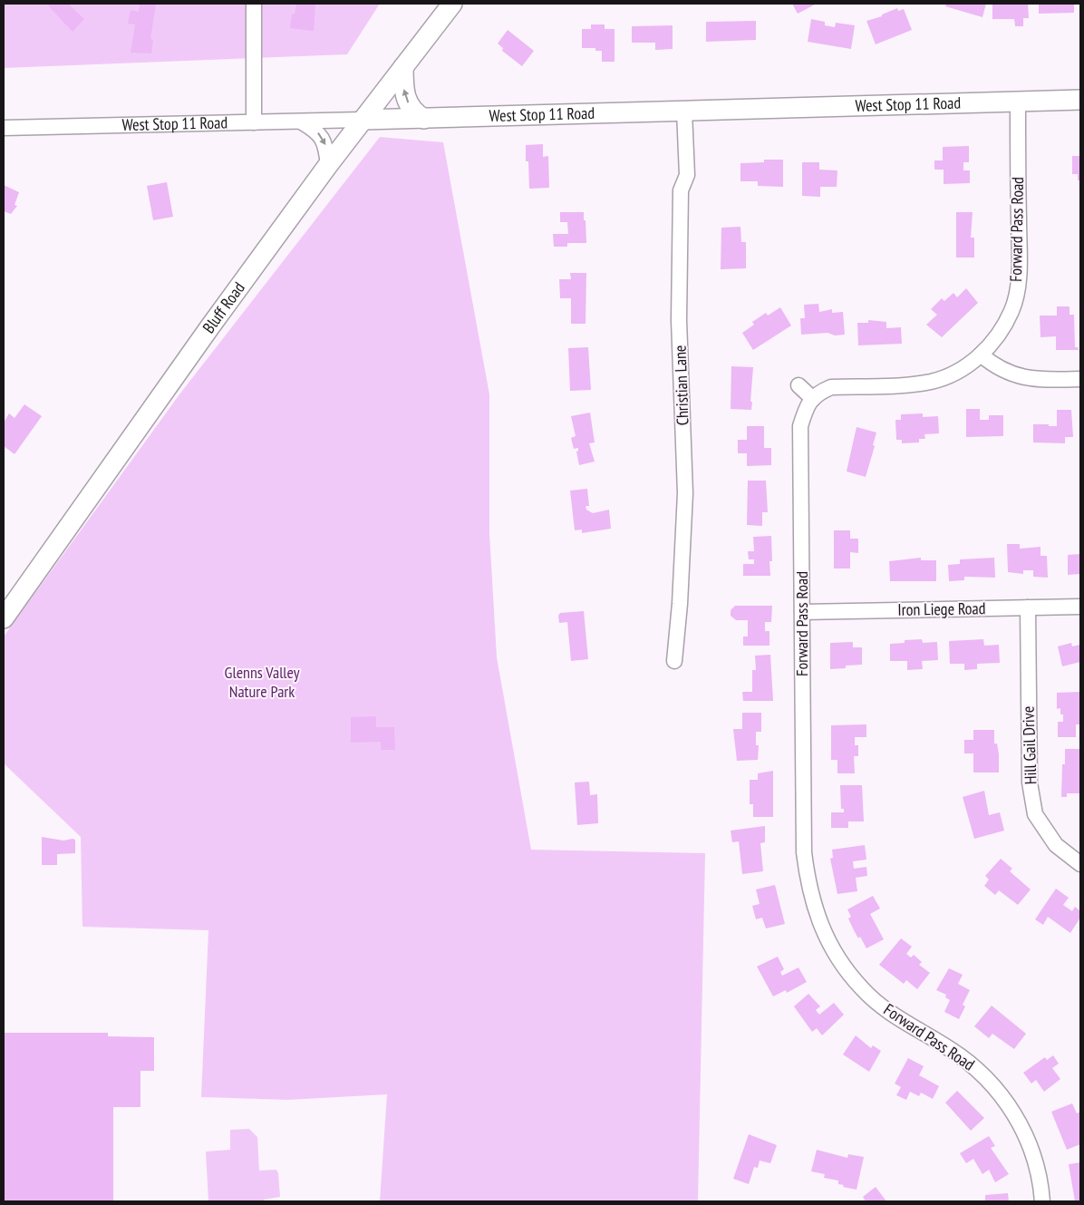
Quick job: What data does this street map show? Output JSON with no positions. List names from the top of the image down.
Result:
{
  "streets": {
    "main road": ["West Stop 11 Road", "Bluff Road"],
    "street": [
      "Forward Pass Road",
      "Christian Lane",
      "Iron Liege Road",
      "Hill Gail Drive"
    ]
  },
  "crossings": [
    ["West Stop 11 Road", "Forward Pass Road"],
    ["West Stop 11 Road", "Bluff Road"],
    ["West Stop 11 Road", "Christian Lane"],
    ["Forward Pass Road", "Iron Liege Road"],
    ["Iron Liege Road", "Hill Gail Drive"]
  ],
  "parks": ["Glenns Valley Nature Park"]
}
